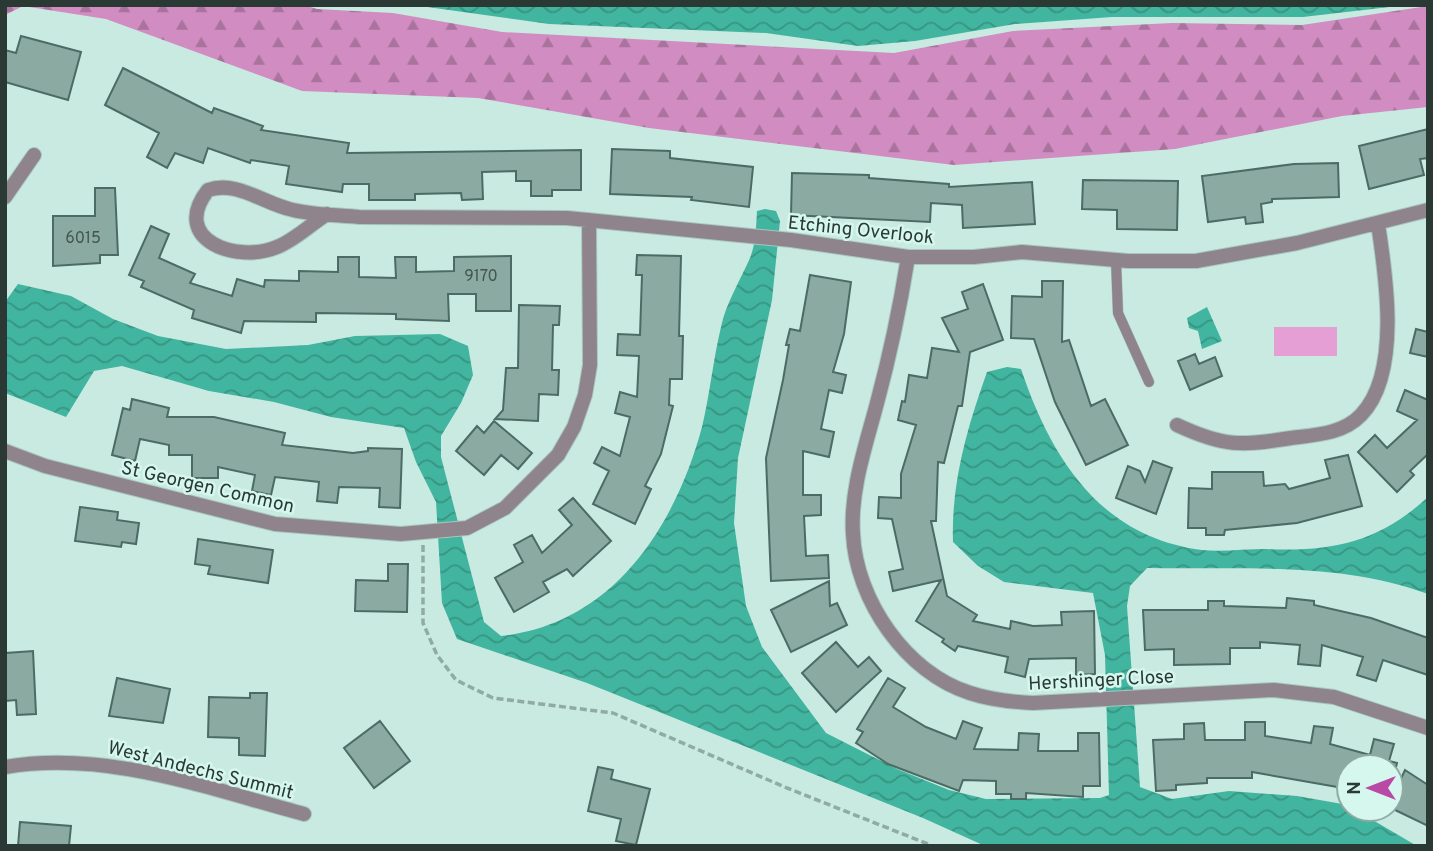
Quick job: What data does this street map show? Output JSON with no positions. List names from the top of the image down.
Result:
{
  "streets": {
    "street": [
      "Etching Overlook",
      "St Georgen Common",
      "Hershinger Close",
      "West Andechs Summit"
    ]
  },
  "crossings": [
    ["Etching Overlook", "St Georgen Common"],
    ["Etching Overlook", "Hershinger Close"]
  ],
  "house_numbers": ["6015", "9170"],
  "north": "left"
}
